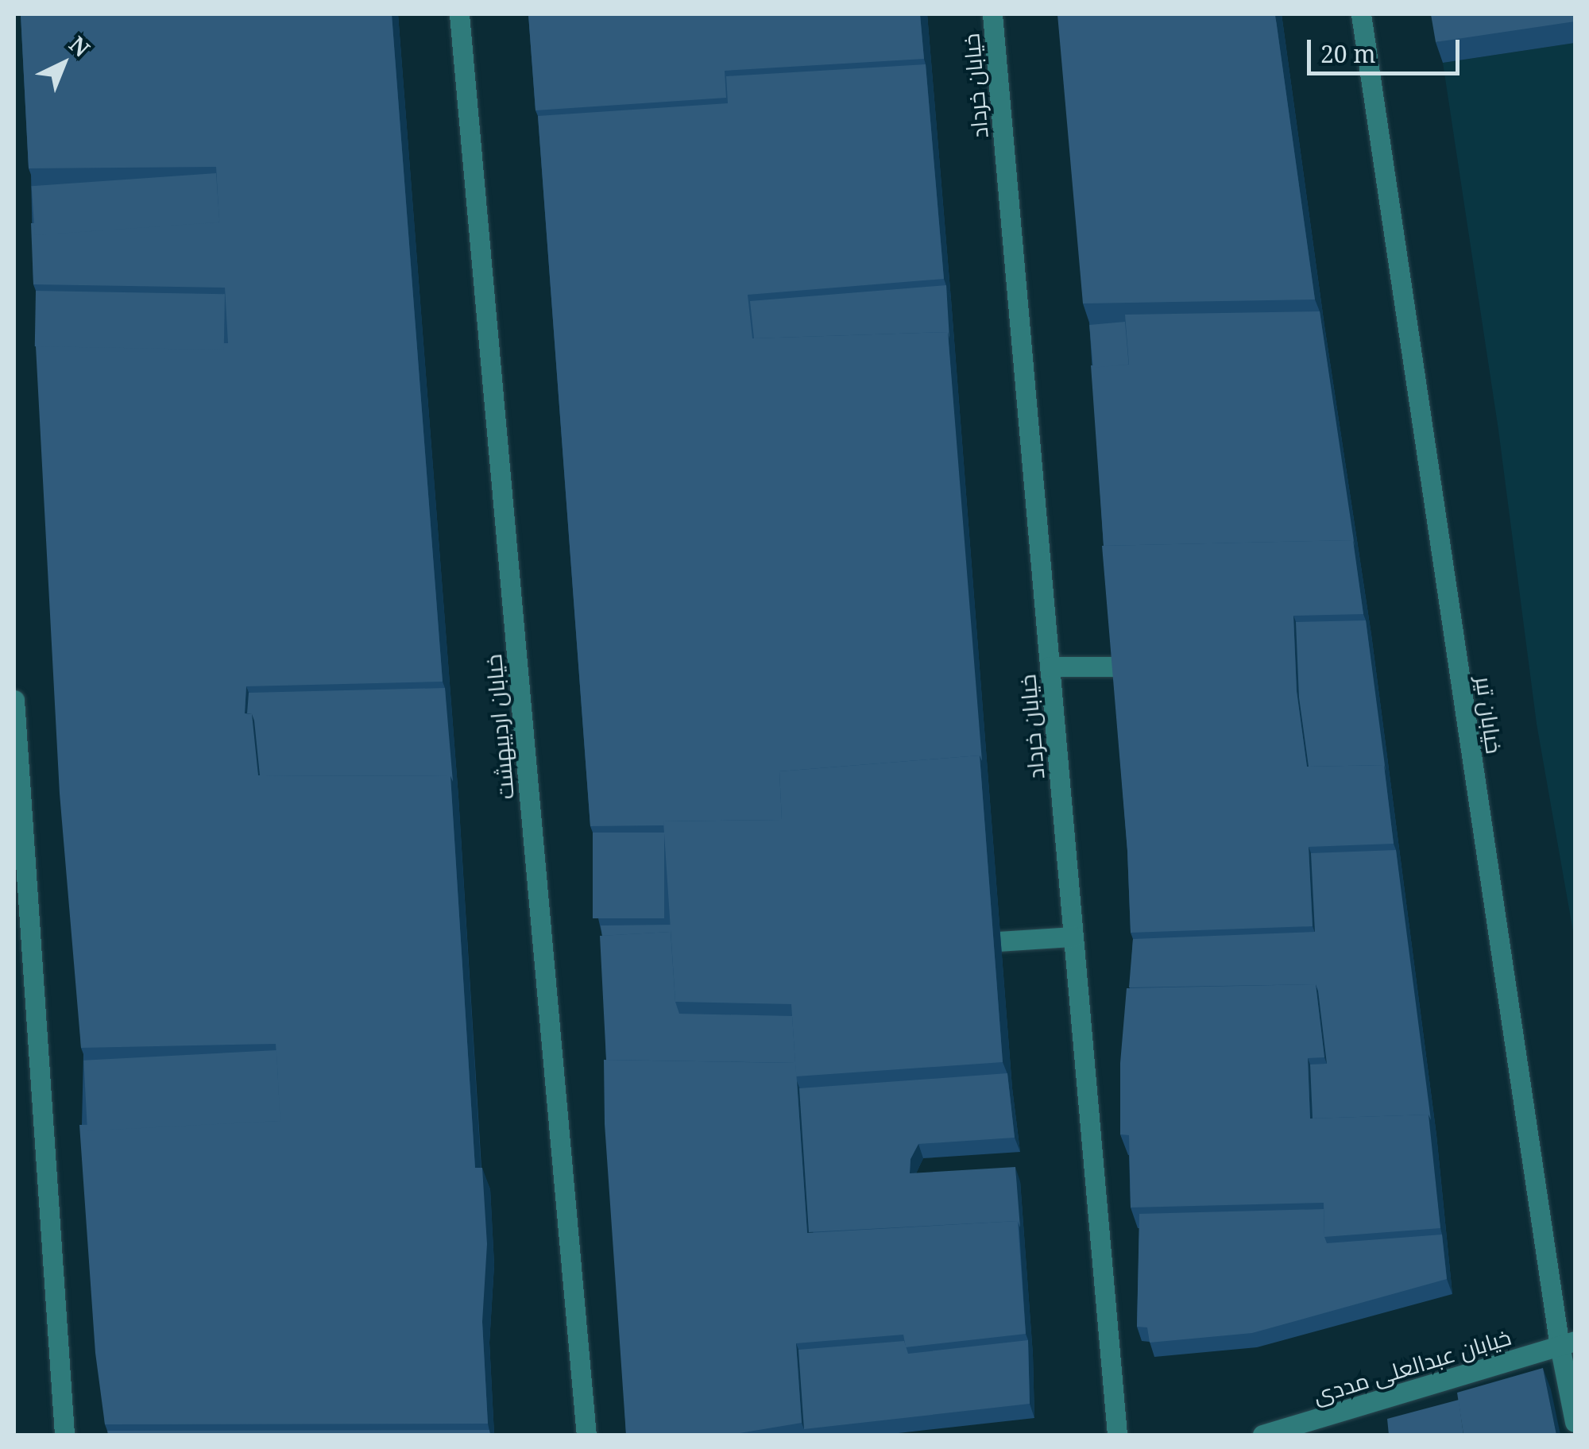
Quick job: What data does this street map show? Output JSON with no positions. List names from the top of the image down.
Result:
{
  "streets": {
    "street": [
      "خیابان خرداد",
      "خیابان تیر",
      "خیابان اردیبهشت",
      "خیابان عبدالعلی مددی"
    ]
  },
  "crossings": [
    ["خیابان تیر", "خیابان عبدالعلی مددی"]
  ],
  "scale_bar": "20 m",
  "north": "top right"
}
